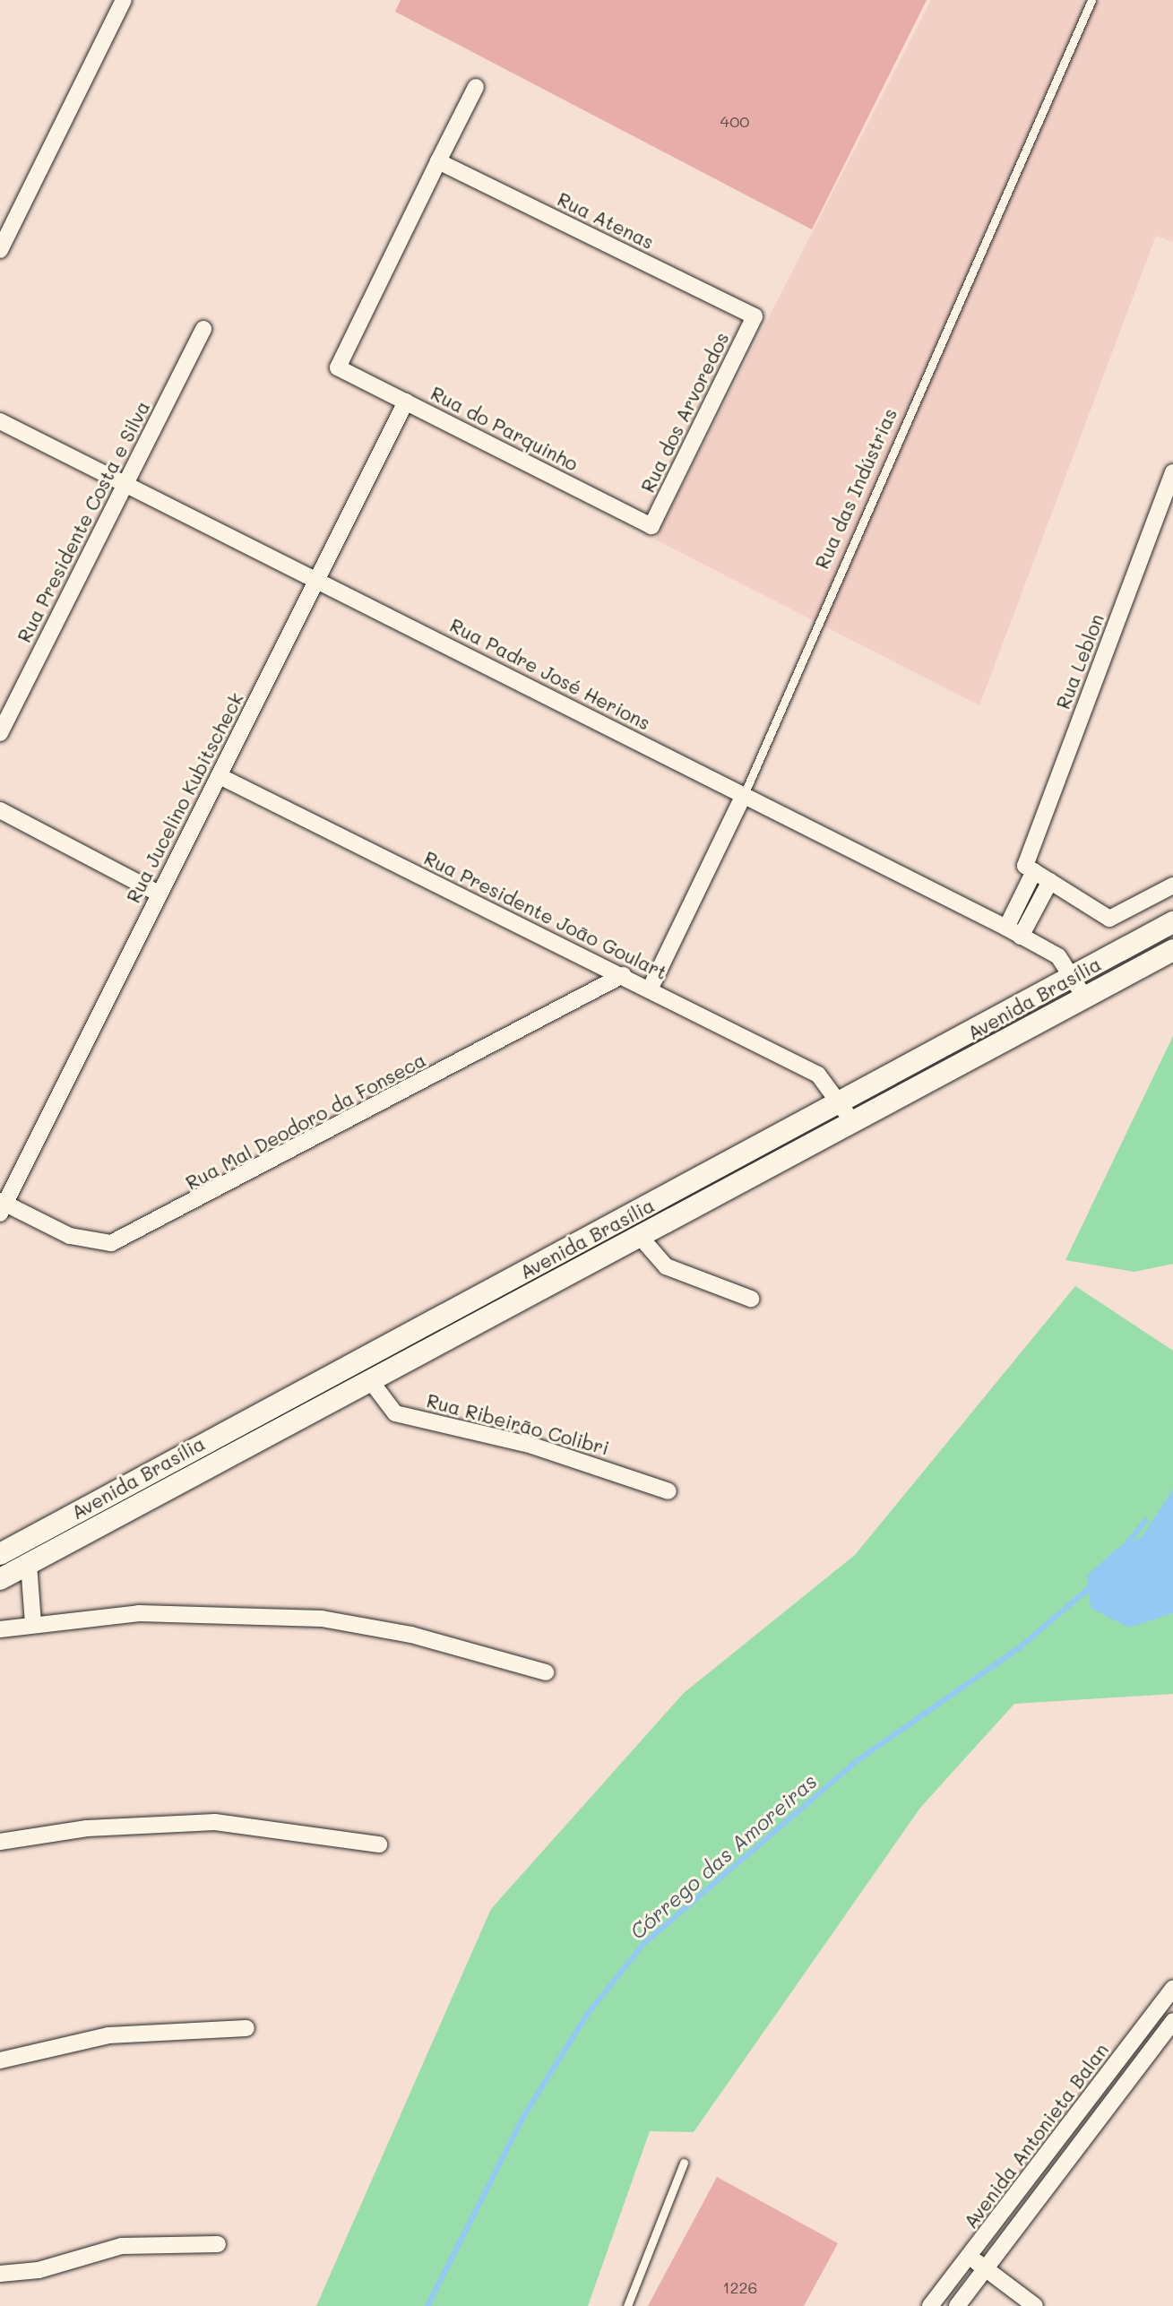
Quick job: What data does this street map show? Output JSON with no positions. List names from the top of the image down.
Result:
{
  "streets": {
    "main road": ["Avenida Brasília"],
    "street": [
      "Rua Atenas",
      "Rua dos Arvoredos",
      "Rua do Parquinho",
      "Rua das Indústrias",
      "Rua Presidente Costa e Silva",
      "Rua Leblon",
      "Rua Padre José Herions",
      "Rua Jucelino Kubitscheck",
      "Rua Presidente João Goulart",
      "Rua Mal Deodoro da Fonseca",
      "Rua Ribeirão Colibri",
      "Avenida Antonieta Balan"
    ]
  },
  "crossings": [
    ["Rua Atenas", "Rua dos Arvoredos"],
    ["Rua Atenas", "Rua do Parquinho"],
    ["Rua dos Arvoredos", "Rua do Parquinho"],
    ["Rua do Parquinho", "Rua Jucelino Kubitscheck"],
    ["Rua das Indústrias", "Rua Padre José Herions"],
    ["Rua das Indústrias", "Rua Presidente João Goulart"],
    ["Rua Presidente Costa e Silva", "Rua Padre José Herions"],
    ["Rua Leblon", "Rua Padre José Herions"],
    ["Rua Padre José Herions", "Rua Jucelino Kubitscheck"],
    ["Rua Padre José Herions", "Avenida Brasília"],
    ["Rua Jucelino Kubitscheck", "Rua Presidente João Goulart"],
    ["Rua Jucelino Kubitscheck", "Rua Mal Deodoro da Fonseca"],
    ["Rua Presidente João Goulart", "Avenida Brasília"],
    ["Rua Presidente João Goulart", "Rua Mal Deodoro da Fonseca"],
    ["Avenida Brasília", "Rua Ribeirão Colibri"]
  ],
  "water": ["Córrego das Amoreiras"],
  "house_numbers": ["400", "1226"]
}
